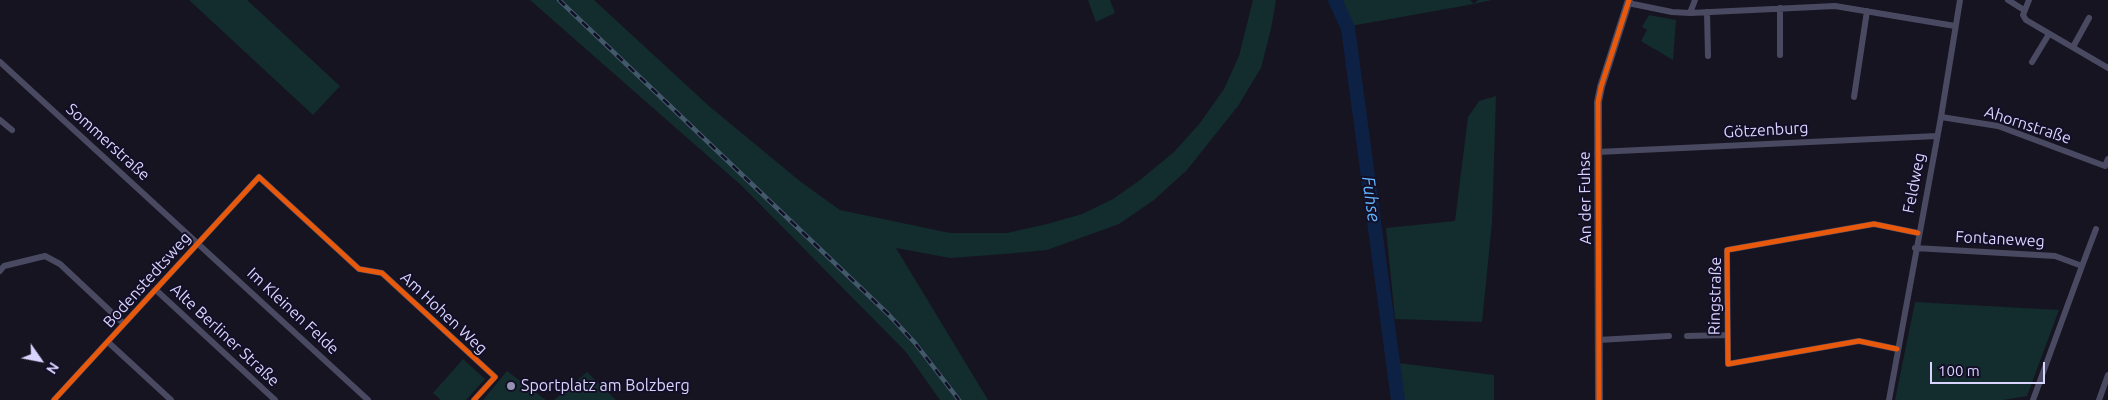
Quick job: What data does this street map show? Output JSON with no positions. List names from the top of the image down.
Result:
{
  "streets": {
    "street": [
      "Ahornstraße",
      "Götzenburg",
      "Sommerstraße",
      "Feldweg",
      "An der Fuhse",
      "Fontaneweg",
      "Bodenstedtsweg",
      "Ringstraße",
      "Im Kleinen Felde",
      "Am Hohen Weg",
      "Alte Berliner Straße"
    ]
  },
  "crossings": [
    ["Ahornstraße", "Feldweg"],
    ["Götzenburg", "Feldweg"],
    ["Götzenburg", "An der Fuhse"],
    ["Sommerstraße", "Bodenstedtsweg"],
    ["Sommerstraße", "Im Kleinen Felde"],
    ["Feldweg", "Fontaneweg"],
    ["Feldweg", "Ringstraße"],
    ["Bodenstedtsweg", "Im Kleinen Felde"],
    ["Bodenstedtsweg", "Am Hohen Weg"],
    ["Bodenstedtsweg", "Alte Berliner Straße"]
  ],
  "water": ["Fuhse"],
  "places": ["Sportplatz am Bolzberg"],
  "scale_bar": "100 m",
  "north": "bottom right"
}
